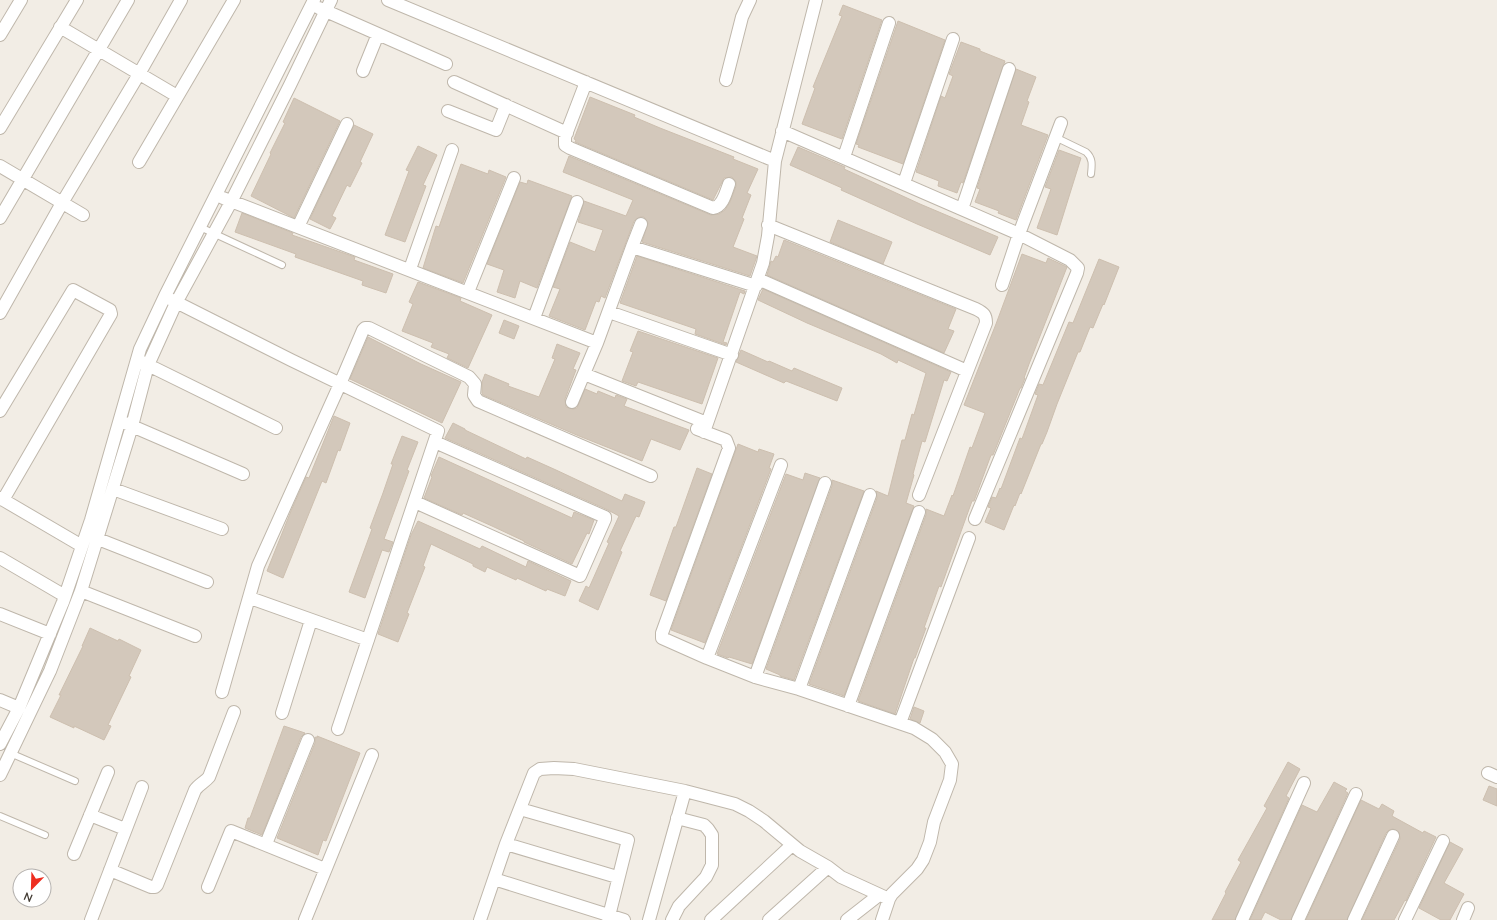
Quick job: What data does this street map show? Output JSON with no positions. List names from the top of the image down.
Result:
{
  "north": "bottom left"
}
